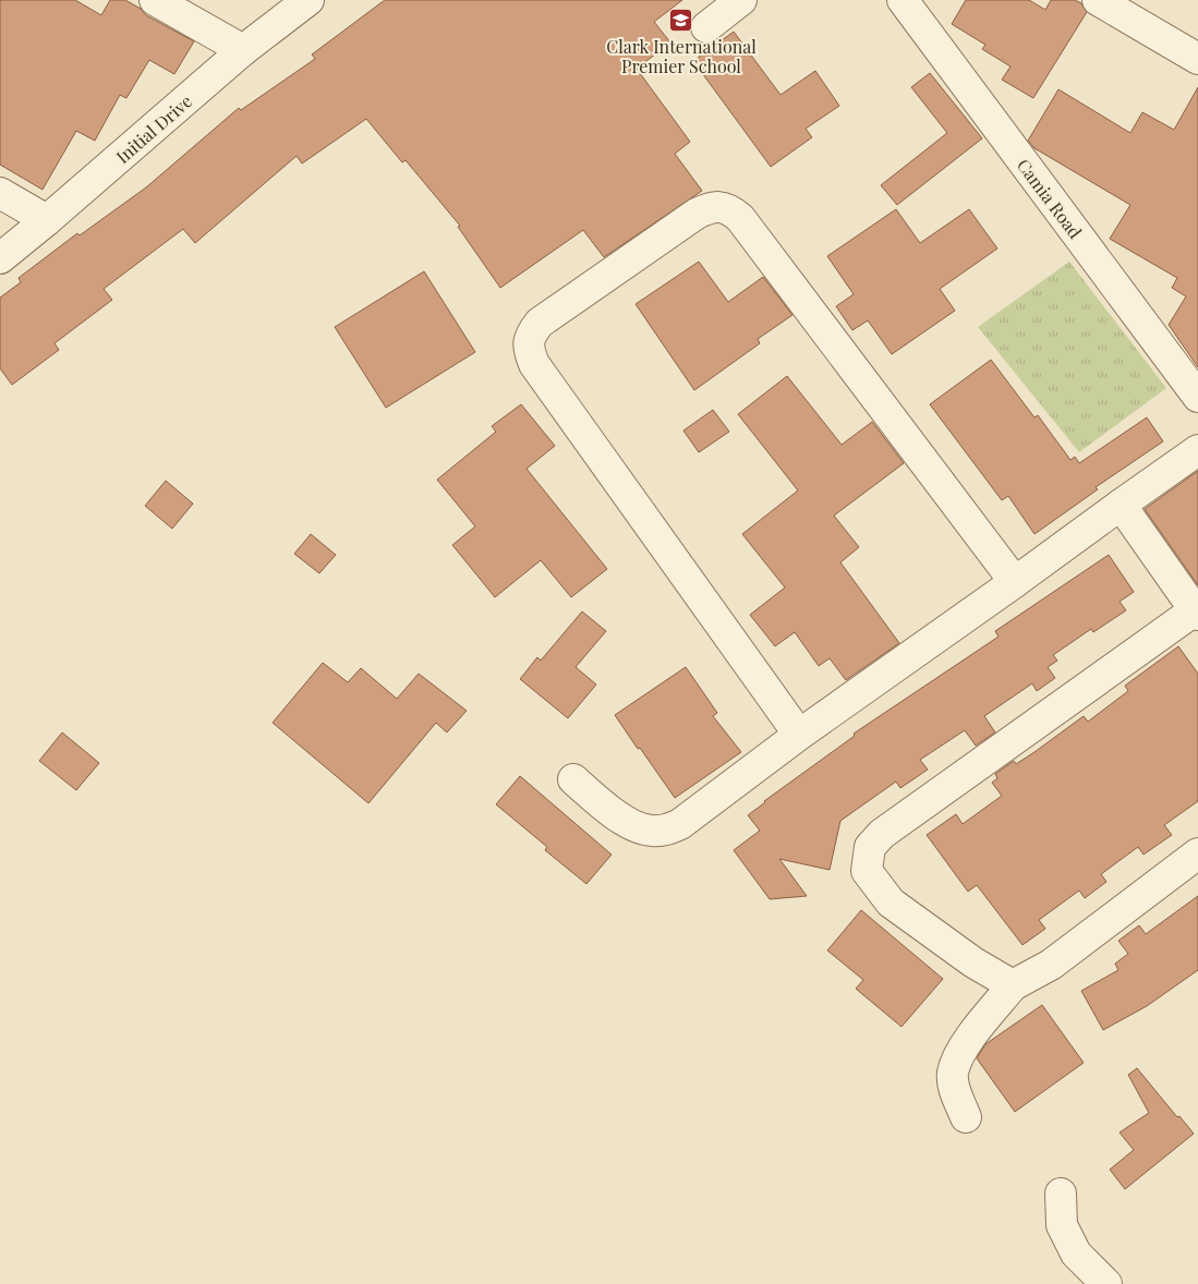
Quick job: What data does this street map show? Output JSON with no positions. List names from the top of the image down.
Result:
{
  "streets": {
    "street": ["Initial Drive", "Camia Road"]
  },
  "places": {
    "school or university": ["Clark International Premier School"]
  }
}
